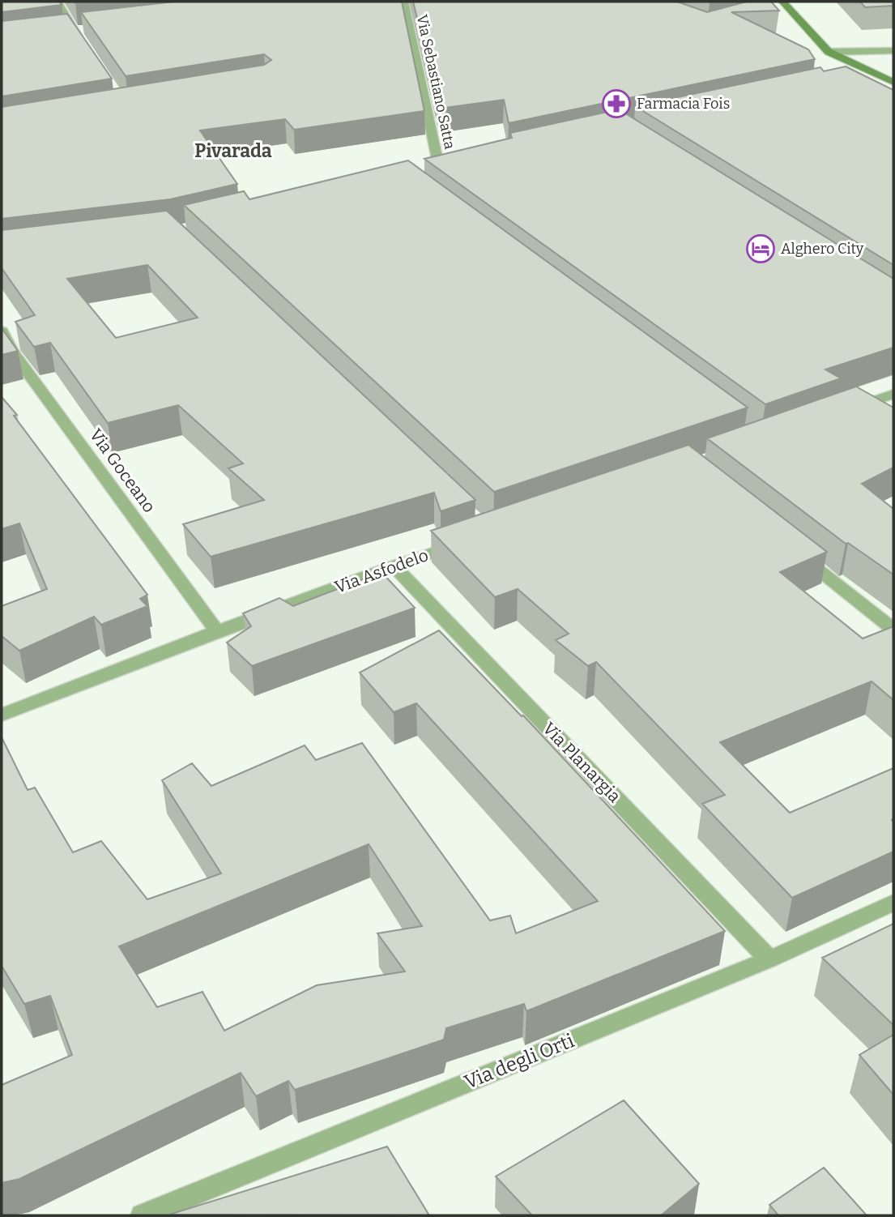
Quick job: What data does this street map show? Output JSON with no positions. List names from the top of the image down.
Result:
{
  "streets": {
    "street": [
      "Via Sebastiano Satta",
      "Via Goceano",
      "Via Asfodelo",
      "Via Planargia",
      "Via degli Orti"
    ]
  },
  "crossings": [
    ["Via Goceano", "Via Asfodelo"],
    ["Via Asfodelo", "Via Planargia"],
    ["Via Planargia", "Via degli Orti"]
  ],
  "districts": ["Pivarada"],
  "places": {
    "pharmacy": ["Farmacia Fois"],
    "hotel": ["Alghero City"]
  }
}
